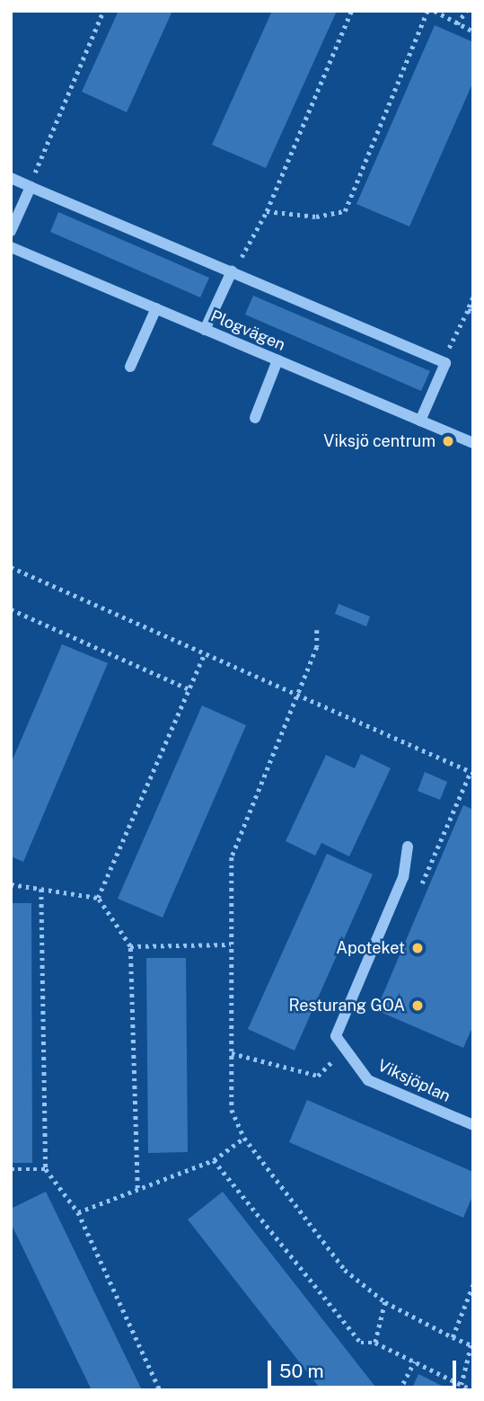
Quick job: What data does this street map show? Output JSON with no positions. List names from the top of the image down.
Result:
{
  "streets": {
    "street": ["Plogvägen", "Viksjöplan"]
  },
  "places": ["Viksjö centrum", "Apoteket", "Resturang GOA"],
  "scale_bar": "50 m"
}
